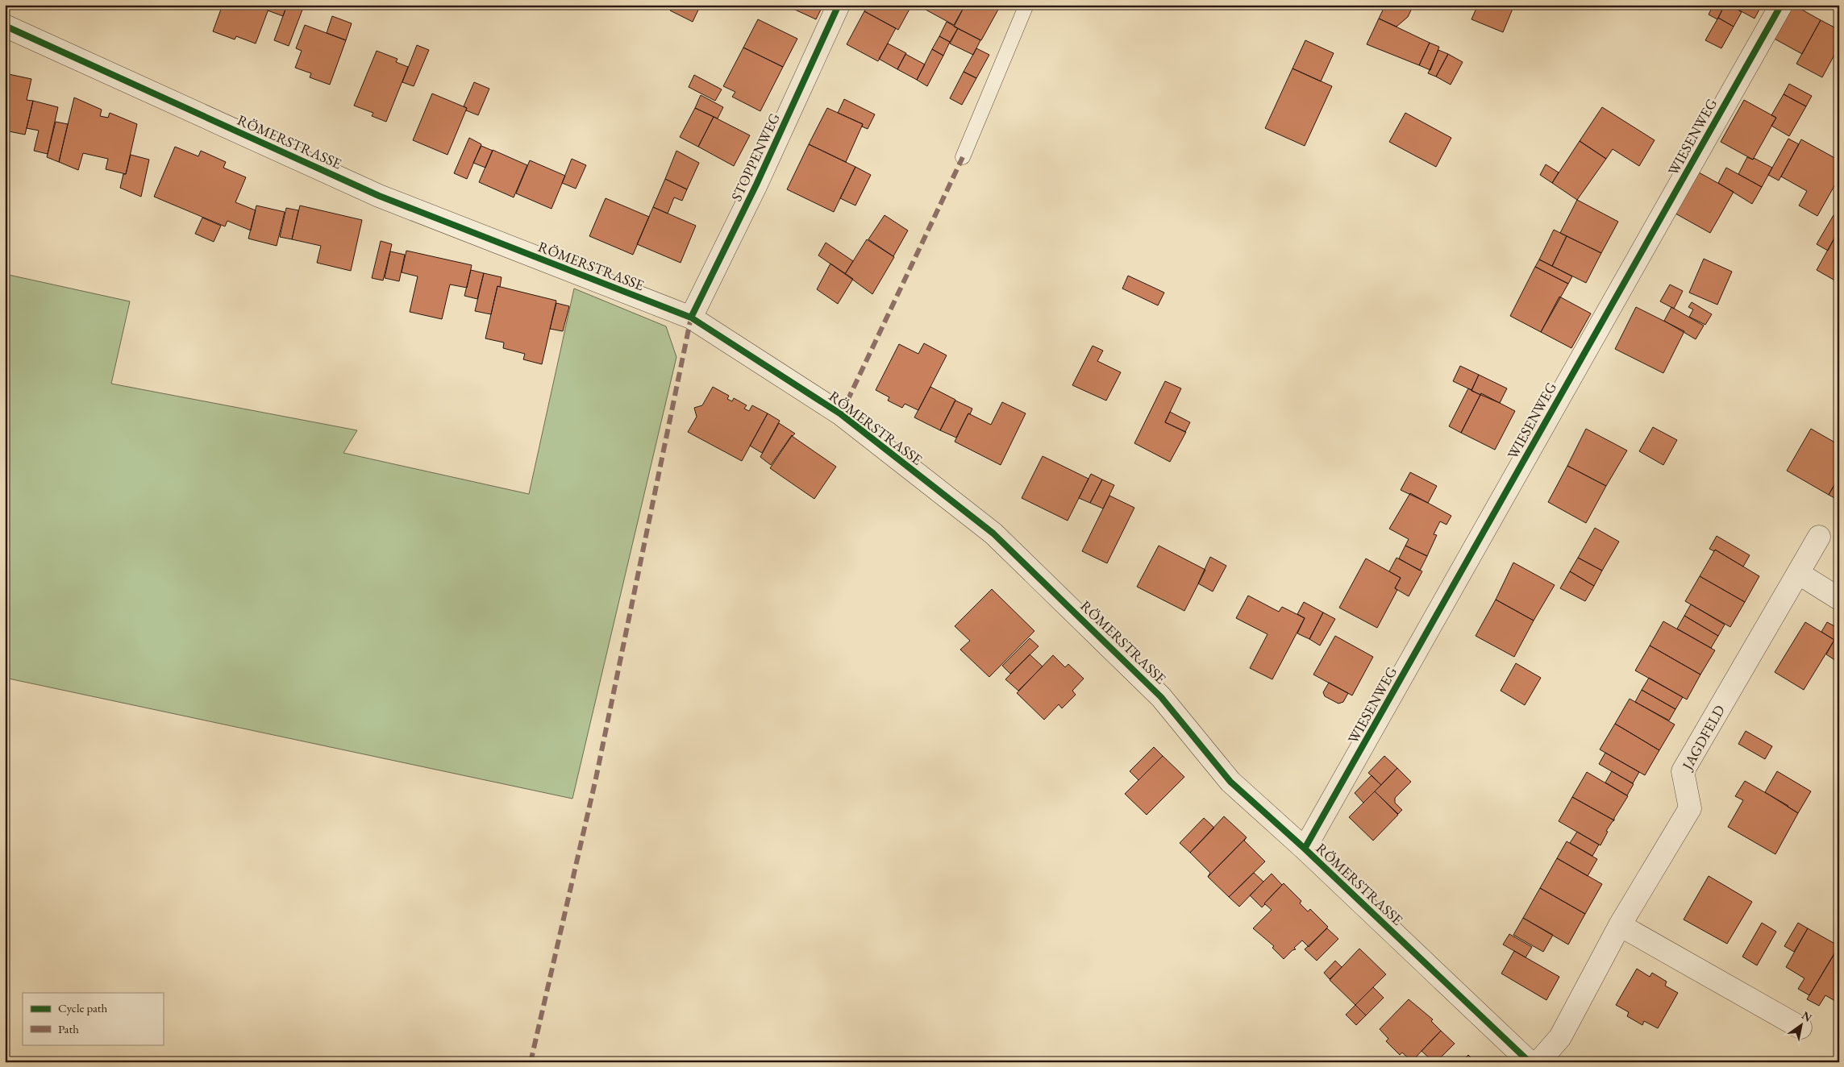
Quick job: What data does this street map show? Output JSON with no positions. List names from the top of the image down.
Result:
{
  "streets": {
    "street": [
      "WIESENWEG",
      "RÖMERSTRASSE",
      "STOPPENWEG",
      "JAGDFELD"
    ]
  },
  "crossings": [
    ["WIESENWEG", "RÖMERSTRASSE"],
    ["RÖMERSTRASSE", "STOPPENWEG"]
  ],
  "legend": ["Cycle path", "Path"],
  "north": "top right"
}
